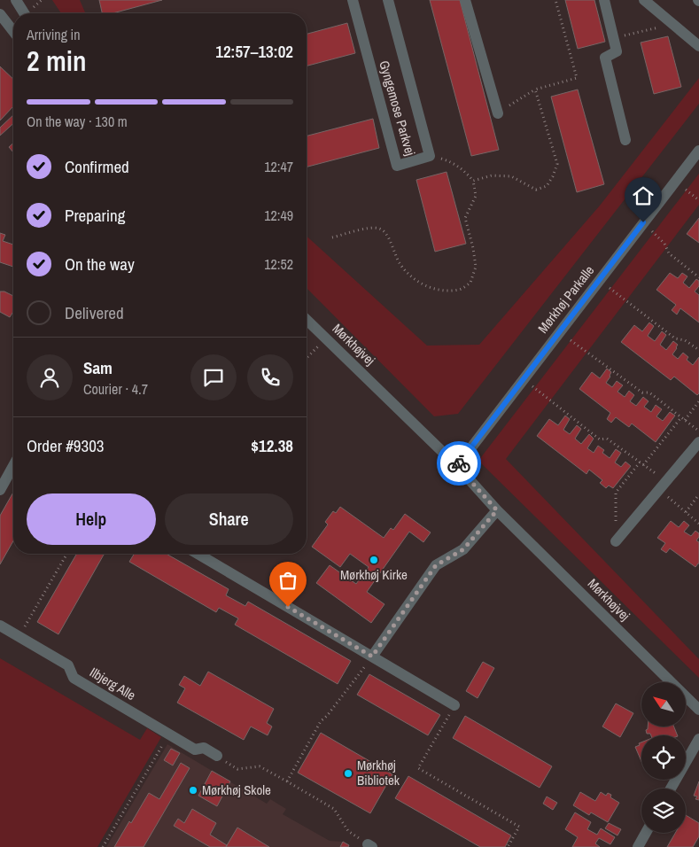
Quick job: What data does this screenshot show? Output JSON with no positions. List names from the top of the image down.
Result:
{
  "streets": {
    "street": [
      "Gyngemose Parkvej",
      "Mørkhøj Parkalle",
      "Mørkhøjvej",
      "Ilbjerg Alle"
    ]
  },
  "crossings": [
    ["Mørkhøj Parkalle", "Mørkhøjvej"]
  ],
  "places": ["Mørkhøj Kirke", "Mørkhøj Bibliotek", "Mørkhøj Skole"],
  "north": "top left",
  "page": {
    "heading": ["2 min", "Arriving in", "12:57–13:02"],
    "panel": [
      "Sam",
      "Courier · 4.7",
      "Order #9303",
      "$12.38"
    ],
    "bar": "On the way · 130 m",
    "list": [
      ["Confirmed", "12:47"],
      ["Preparing", "12:49"],
      ["On the way", "12:52"],
      "Delivered"
    ],
    "buttons": ["Help", "Share"]
  }
}
